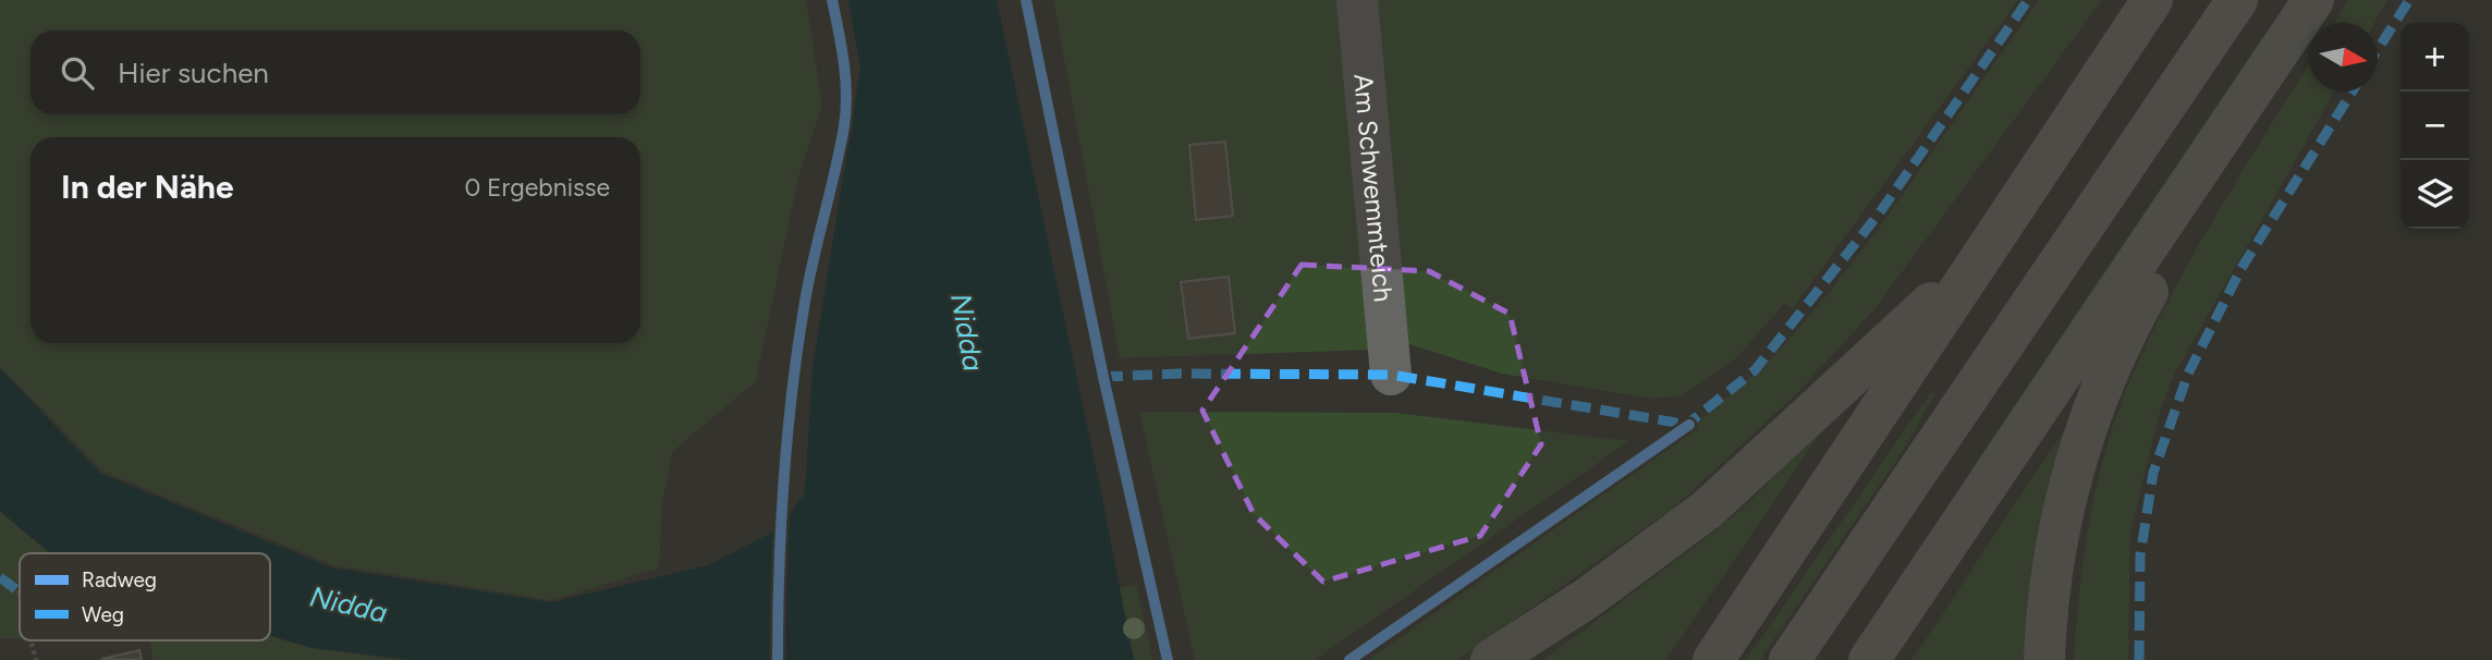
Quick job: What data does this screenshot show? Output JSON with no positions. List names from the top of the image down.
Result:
{
  "streets": {
    "lane": ["Am Schwemmteich"]
  },
  "water": ["Nidda"],
  "legend": ["Radweg", "Weg"],
  "north": "right",
  "page": {
    "map_buttons": ["+", "−"],
    "search": "Hier suchen",
    "heading": ["In der Nähe", "0 Ergebnisse"]
  }
}
